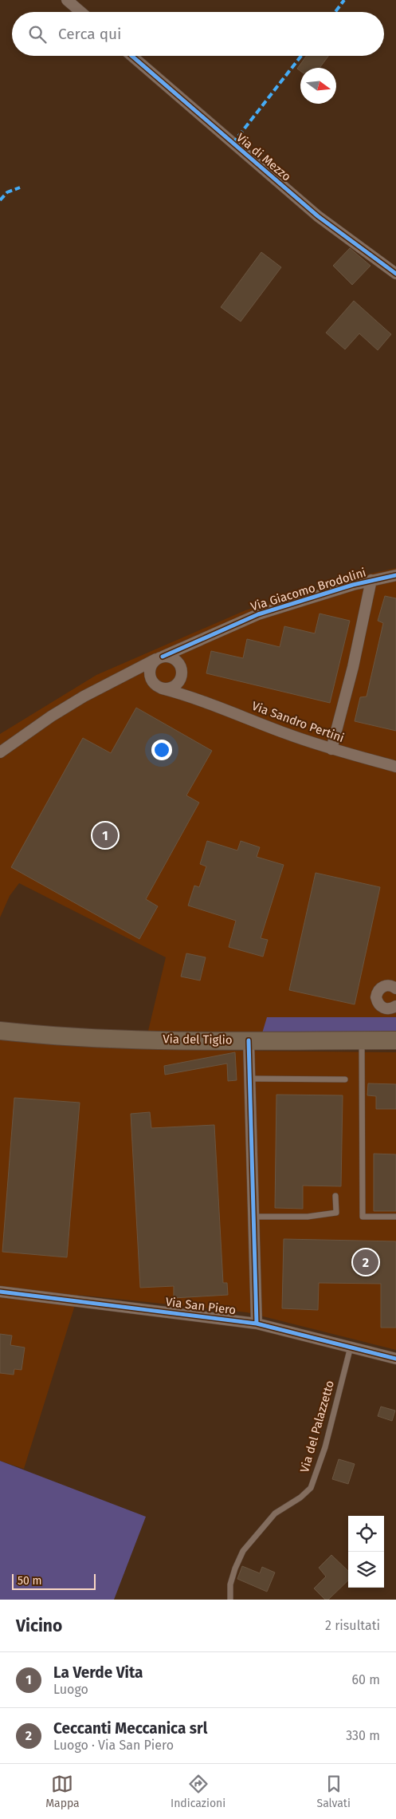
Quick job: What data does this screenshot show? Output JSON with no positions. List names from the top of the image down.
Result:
{
  "streets": {
    "main road": ["Via del Tiglio"],
    "street": [
      "Via di Mezzo",
      "Via Giacomo Brodolini",
      "Via Sandro Pertini",
      "Via San Piero"
    ],
    "lane": ["Via del Palazzetto"]
  },
  "crossings": [
    ["Via Giacomo Brodolini", "Via Sandro Pertini"],
    ["Via San Piero", "Via del Palazzetto"]
  ],
  "scale_bar": "50 m",
  "north": "right",
  "page": {
    "search": "Cerca qui",
    "pins": ["1", "2"],
    "scale": "50 m",
    "heading": ["Vicino", "2 risultati"],
    "list": [
      {
        "mark": "1",
        "name": "La Verde Vita",
        "note": "Luogo",
        "value": "60 m"
      },
      {
        "mark": "2",
        "name": "Ceccanti Meccanica srl",
        "note": "Luogo · Via San Piero",
        "value": "330 m"
      }
    ],
    "nav": ["Mappa", "Indicazioni", "Salvati"]
  }
}
